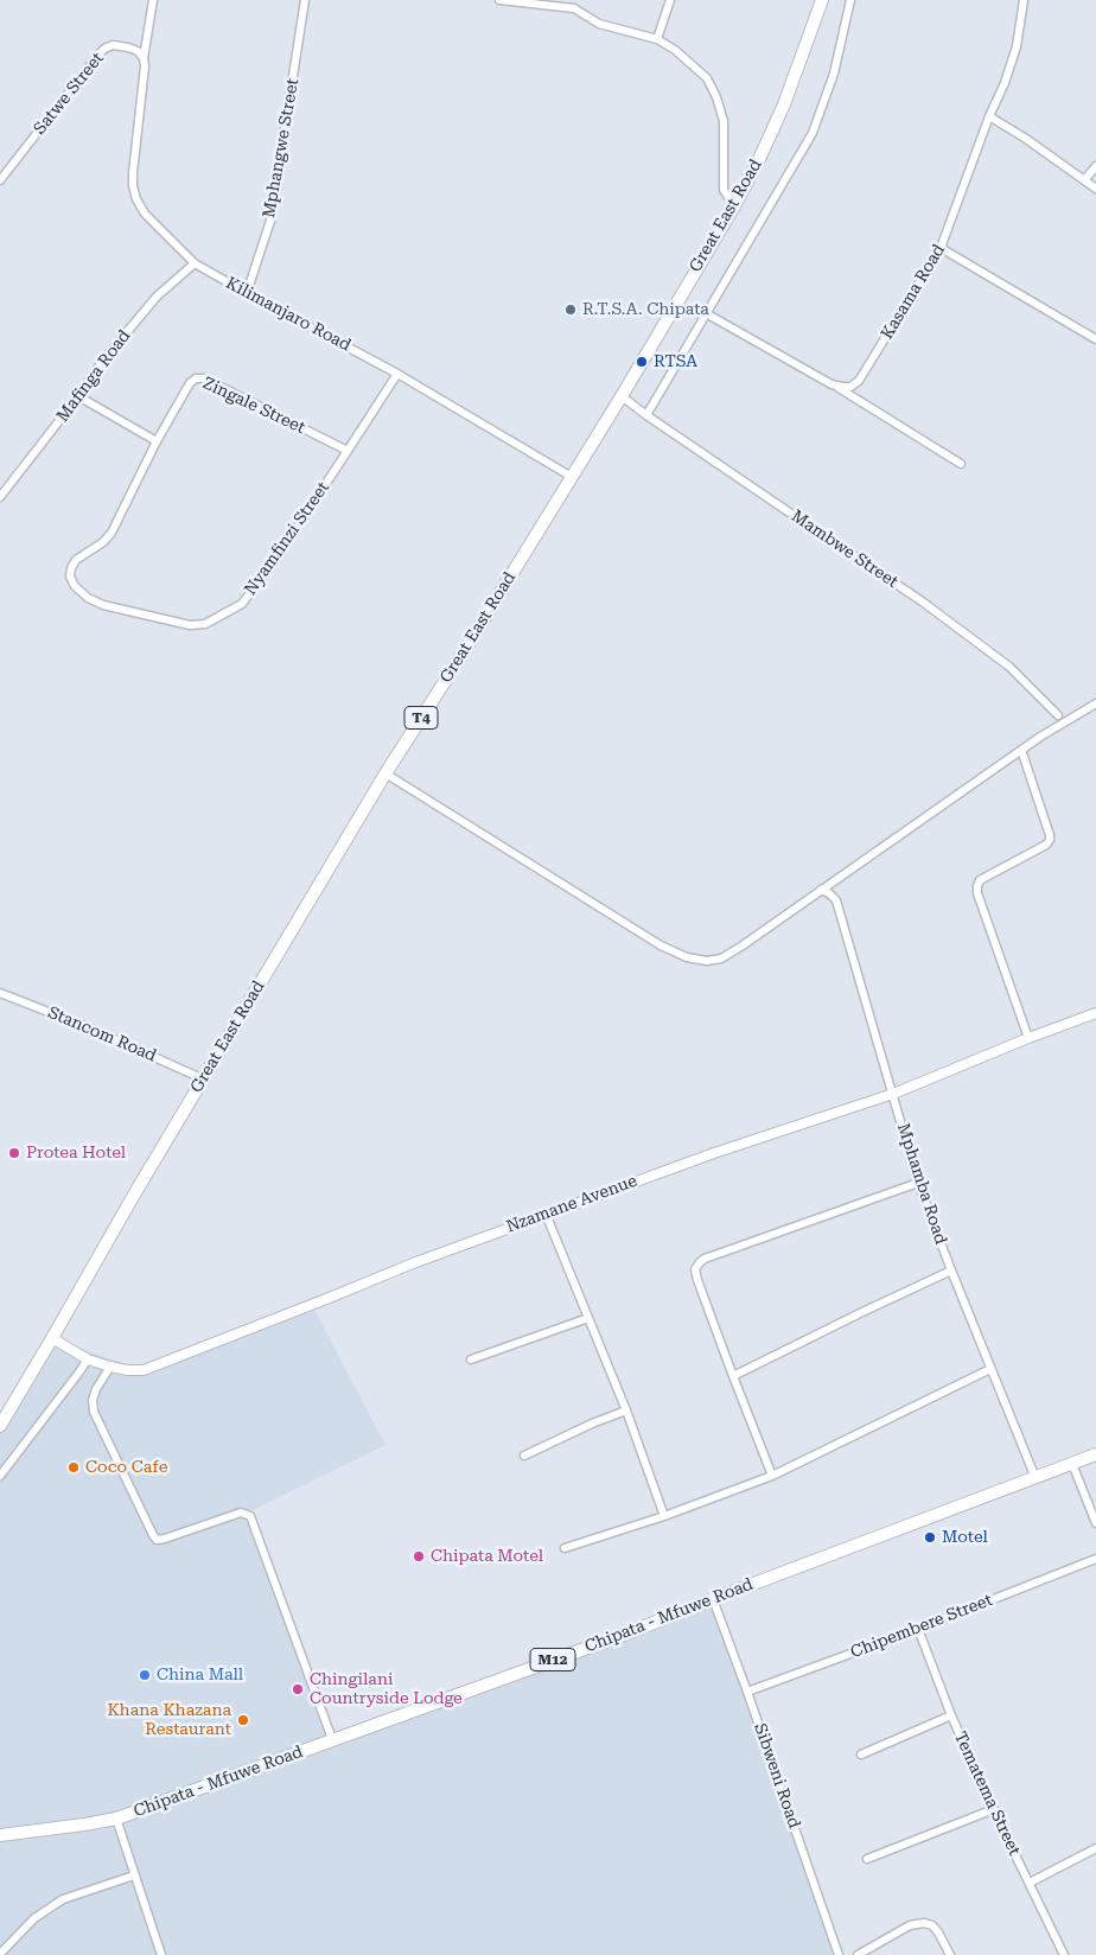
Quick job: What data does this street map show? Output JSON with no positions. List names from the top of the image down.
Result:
{
  "streets": {
    "main road": [
      "Great East Road",
      "T4",
      "Chipata - Mfuwe Road",
      "M12"
    ],
    "street": [
      "Satwe Street",
      "Mphangwe Street",
      "Kasama Road",
      "Kilimanjaro Road",
      "Mafinga Road",
      "Zingale Street",
      "Nyamfinzi Street",
      "Mambwe Street",
      "Stancom Road",
      "Mphamba Road",
      "Nzamane Avenue",
      "Chipembere Street",
      "Sibweni Road",
      "Tematema Street"
    ]
  },
  "crossings": [
    ["Satwe Street", "Kilimanjaro Road"],
    ["Mphangwe Street", "Kilimanjaro Road"],
    ["Great East Road", "Kilimanjaro Road"],
    ["Great East Road", "Mambwe Street"],
    ["Great East Road", "Stancom Road"],
    ["Great East Road", "Nzamane Avenue"],
    ["Kilimanjaro Road", "Mafinga Road"],
    ["Kilimanjaro Road", "Nyamfinzi Street"],
    ["Zingale Street", "Nyamfinzi Street"],
    ["Mphamba Road", "Nzamane Avenue"],
    ["Mphamba Road", "Chipata - Mfuwe Road"],
    ["Chipata - Mfuwe Road", "Sibweni Road"],
    ["Chipembere Street", "Sibweni Road"],
    ["Chipembere Street", "Tematema Street"]
  ],
  "places": [
    "R.T.S.A. Chipata",
    "RTSA",
    "Protea Hotel",
    "Coco Cafe",
    "Motel",
    "Chipata Motel",
    "China Mall",
    "Chingilani Countryside Lodge",
    "Khana Khazana Restaurant"
  ]
}
